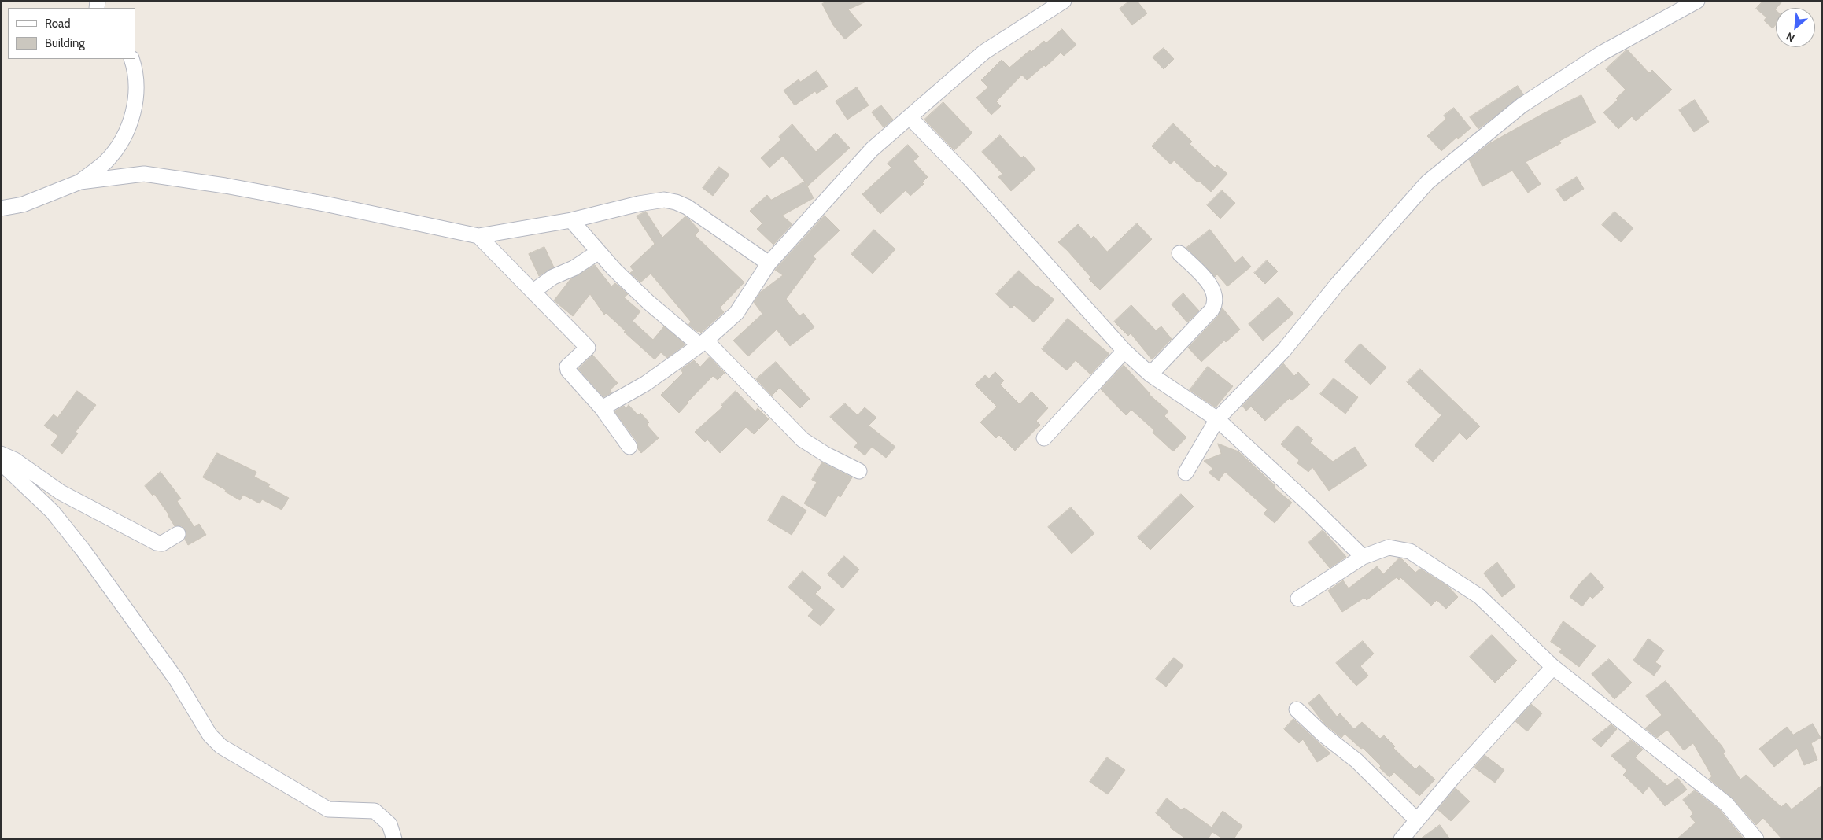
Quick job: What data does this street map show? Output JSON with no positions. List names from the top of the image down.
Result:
{
  "legend": ["Road", "Building"],
  "north": "bottom left"
}
